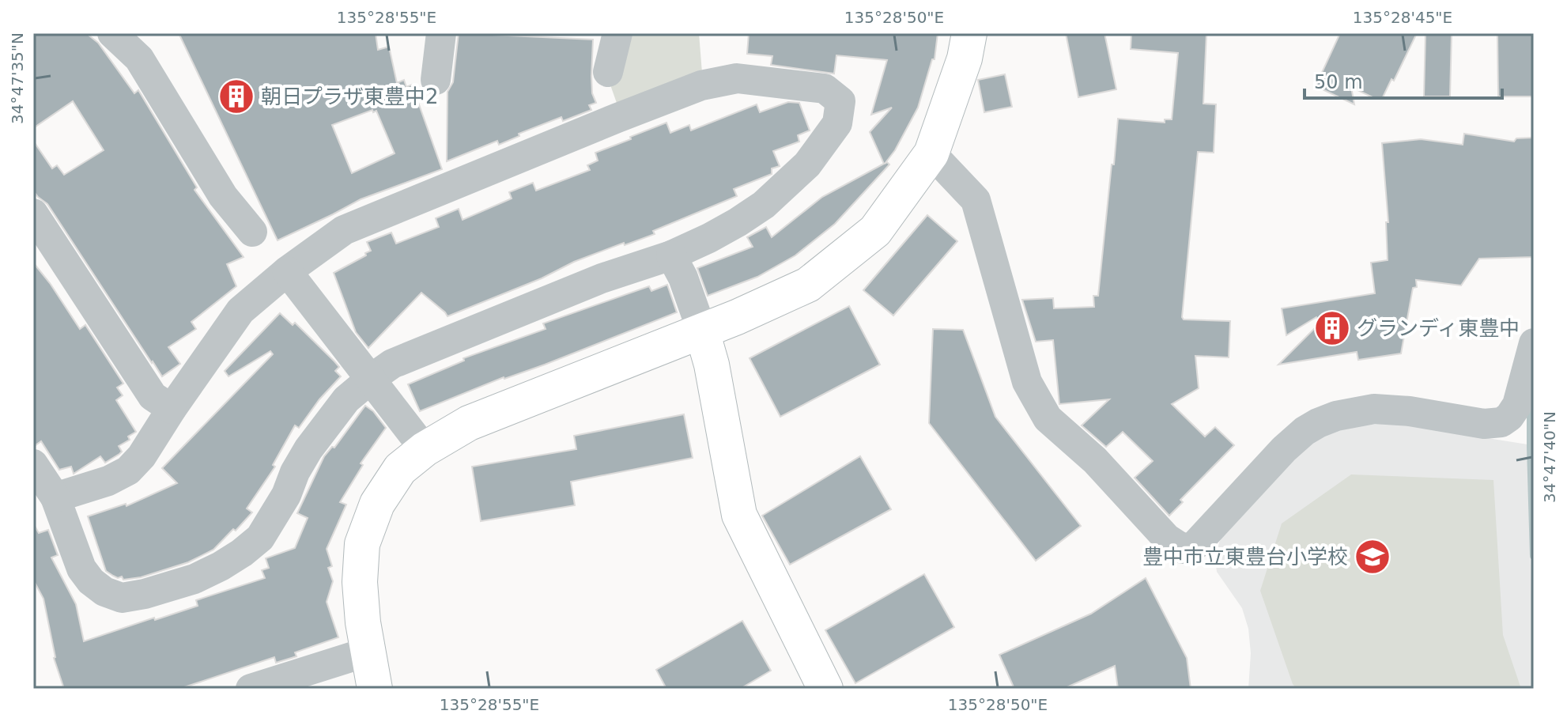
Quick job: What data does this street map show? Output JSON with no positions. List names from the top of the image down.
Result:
{
  "places": {
    "building": ["朝日プラザ東豊中2", "グランディ東豊中"],
    "school or university": ["豊中市立東豊台小学校"]
  },
  "scale_bar": "50 m",
  "coordinates": [
    "135°28'55\"E",
    "135°28'50\"E",
    "135°28'45\"E",
    "34°47'35\"N",
    "34°47'40\"N"
  ]
}
